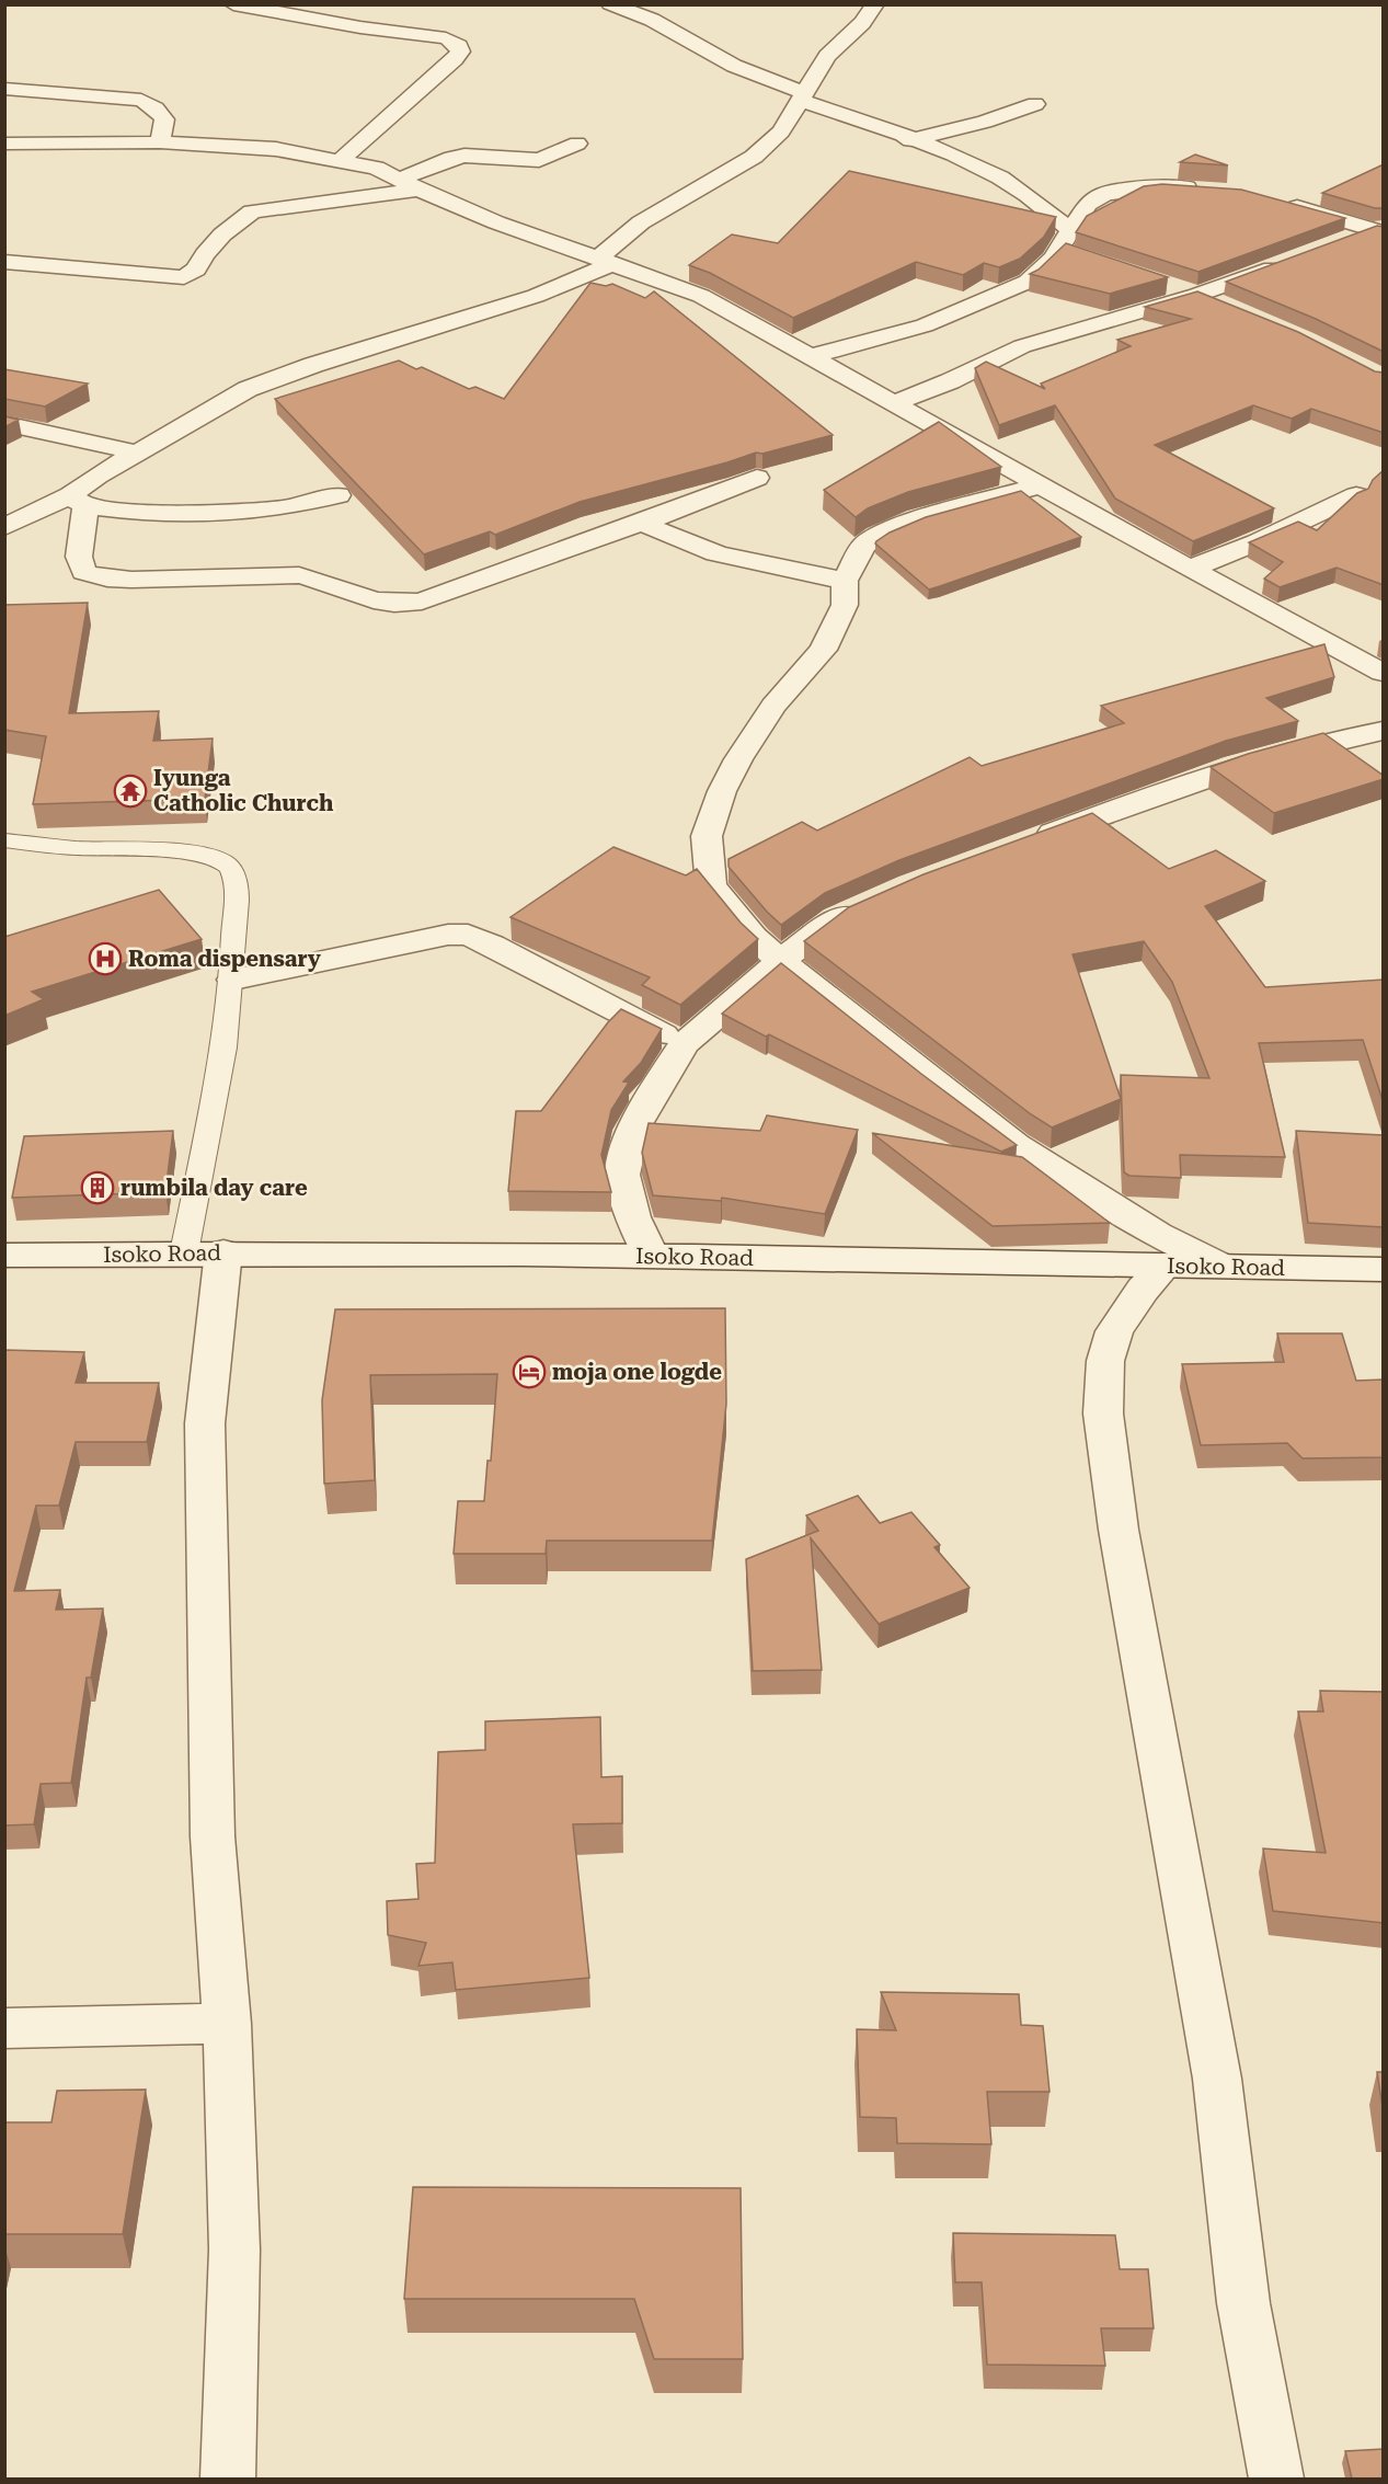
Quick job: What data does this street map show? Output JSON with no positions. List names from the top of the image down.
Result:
{
  "streets": {
    "street": ["Isoko Road"]
  },
  "places": {
    "temple": ["Iyunga Catholic Church"],
    "hospital": ["Roma dispensary"],
    "building": ["rumbila day care"],
    "hotel": ["moja one logde"]
  }
}
